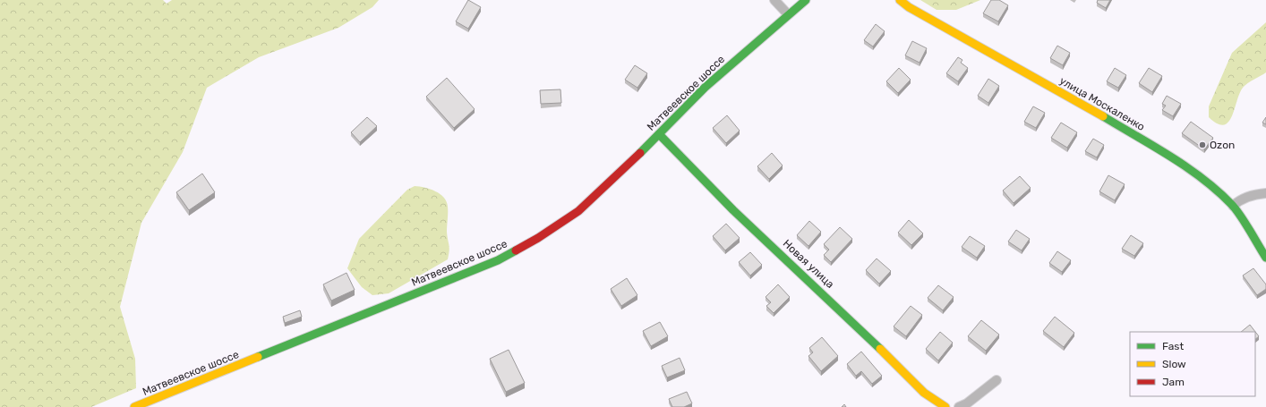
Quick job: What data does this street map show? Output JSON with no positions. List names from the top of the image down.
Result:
{
  "streets": {
    "street": ["Матвеевское шоссе", "улица Москаленко", "Новая улица"]
  },
  "crossings": [
    ["Матвеевское шоссе", "Новая улица"]
  ],
  "places": ["Ozon"],
  "legend": ["Fast", "Slow", "Jam"]
}
